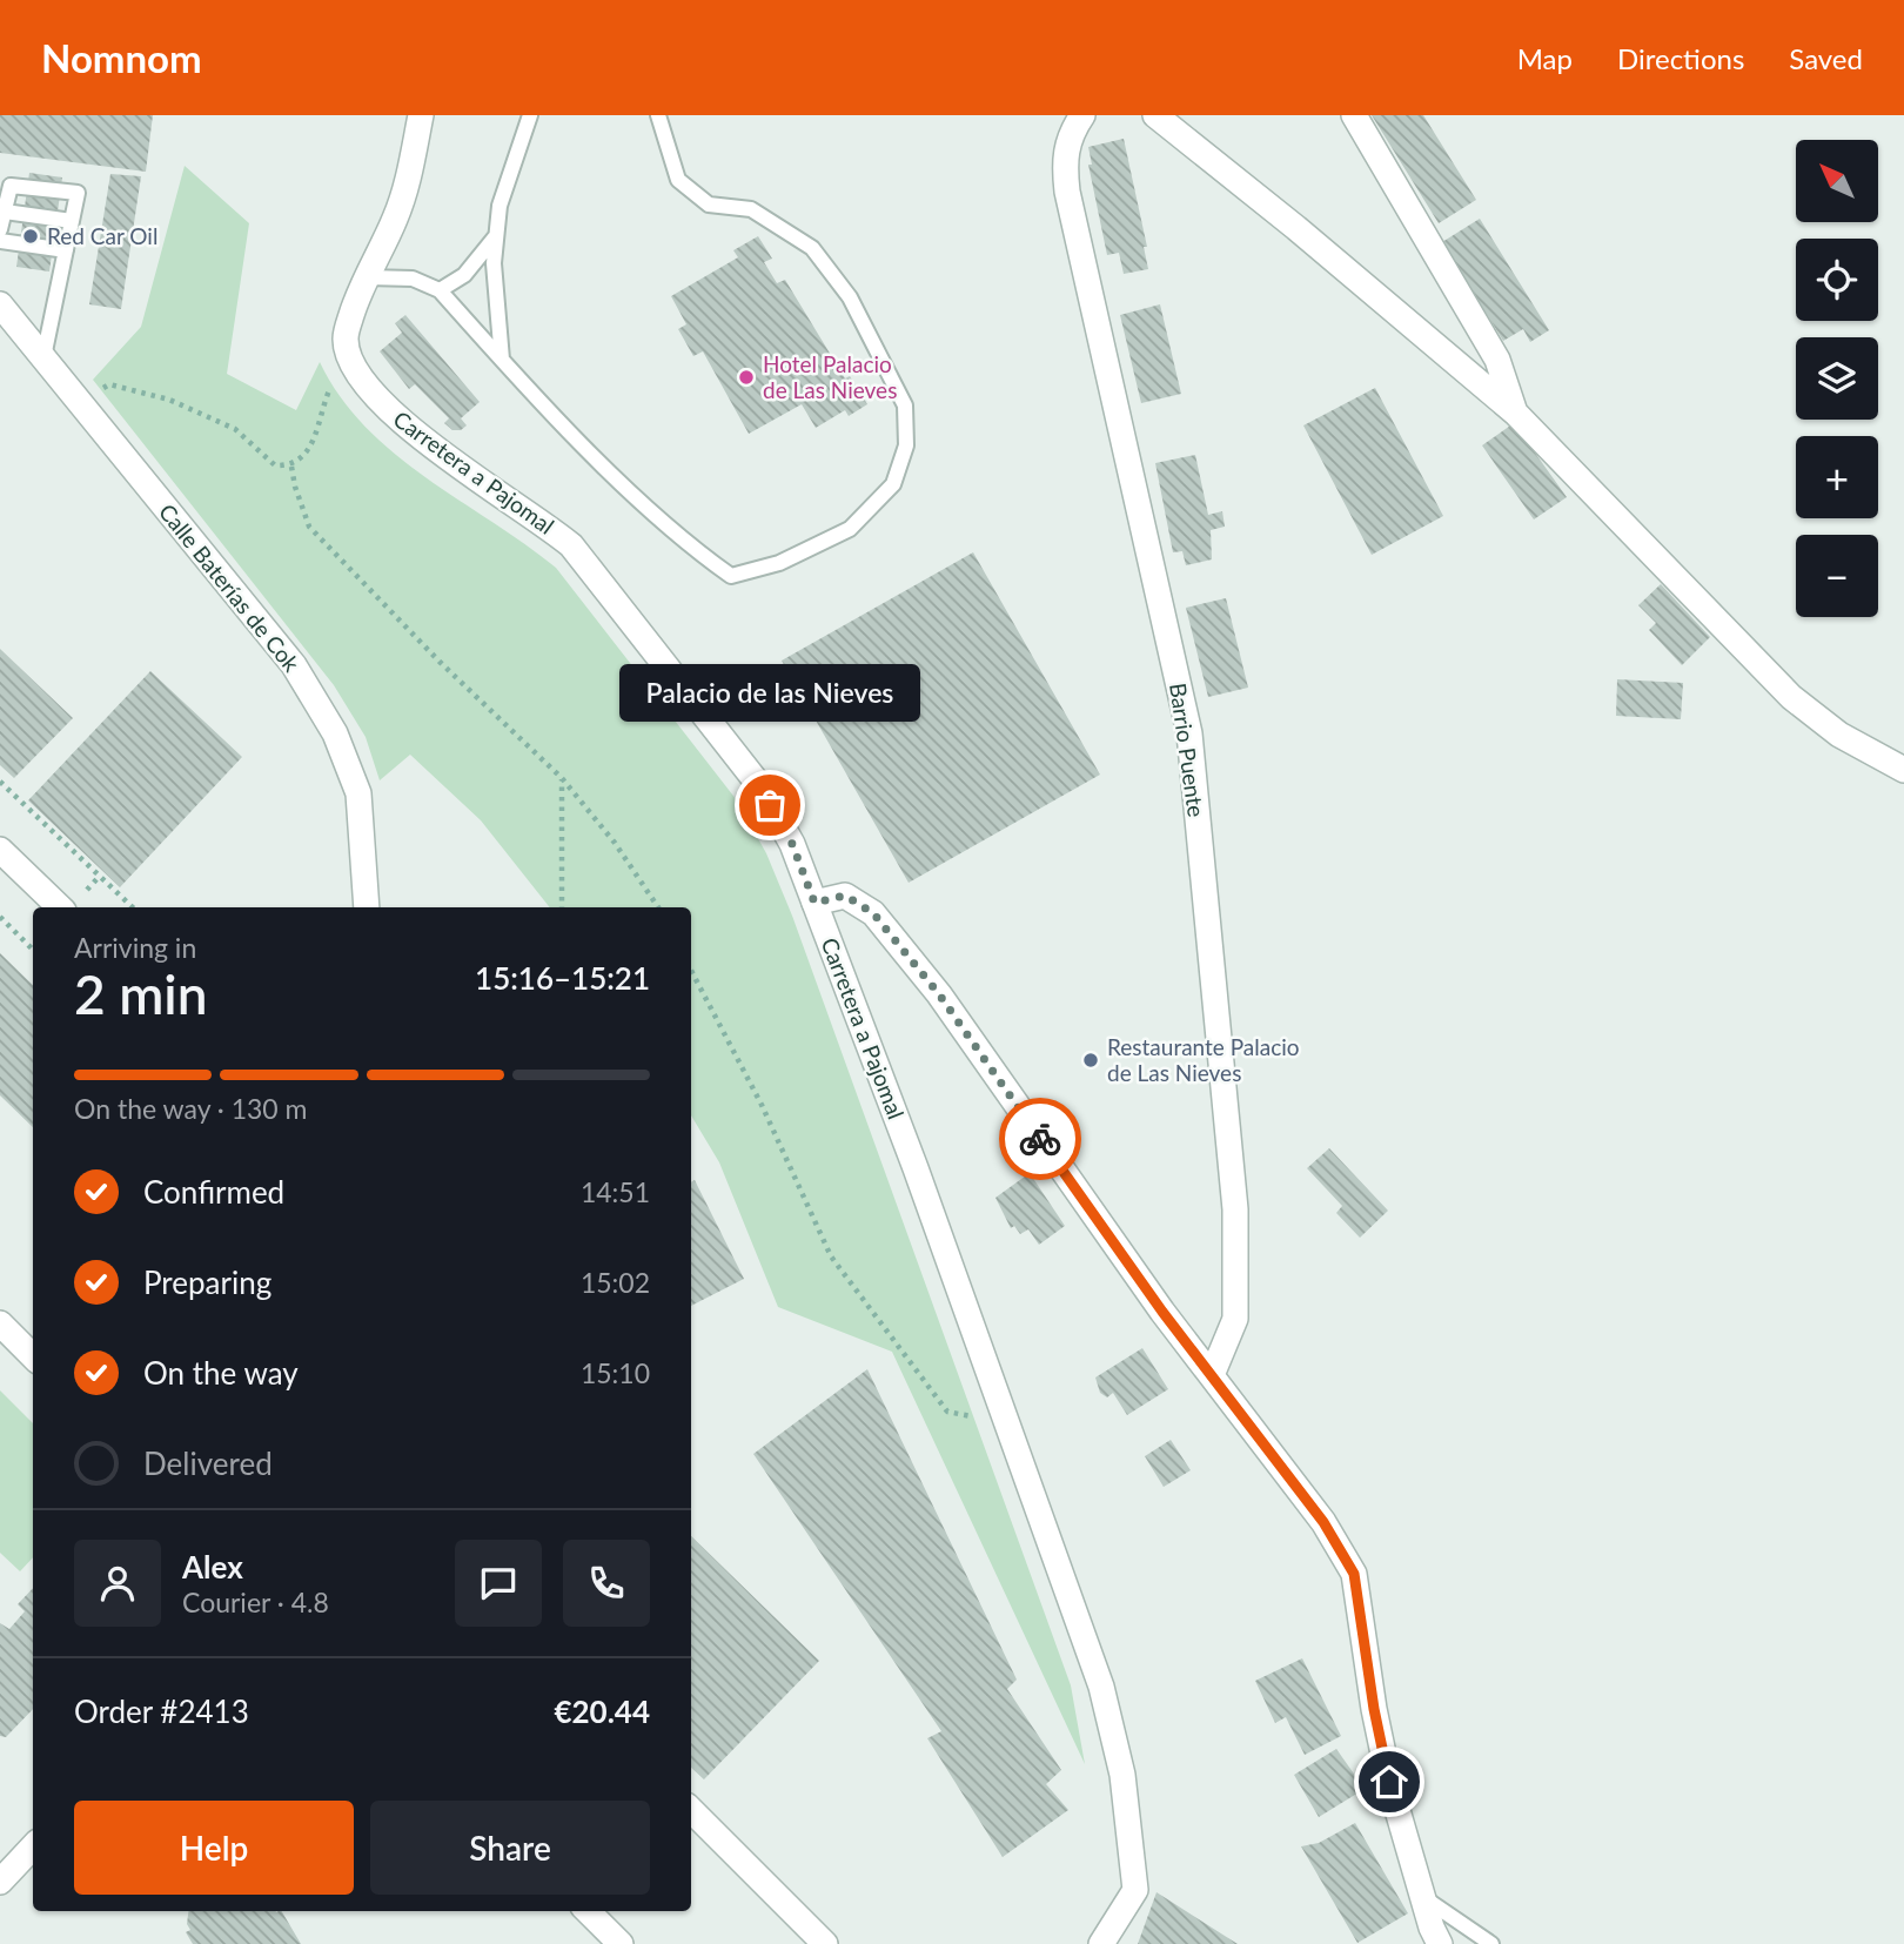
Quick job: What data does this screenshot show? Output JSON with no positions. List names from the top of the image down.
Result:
{
  "streets": {
    "street": ["Carretera a Pajomal", "Calle Baterías de Cok", "Barrio Puente"]
  },
  "places": [
    "Red Car Oil",
    "Hotel Palacio de Las Nieves",
    "Palacio de las Nieves",
    "Restaurante Palacio de Las Nieves"
  ],
  "north": "top left",
  "page": {
    "header": "Nomnom",
    "nav": ["Map", "Directions", "Saved"],
    "map_buttons": ["+", "−"],
    "bubble": "Palacio de las Nieves",
    "heading": ["2 min", "Arriving in", "15:16–15:21"],
    "panel": [
      "Alex",
      "Courier · 4.8",
      "Order #2413",
      "€20.44"
    ],
    "bar": "On the way · 130 m",
    "list": [
      ["Confirmed", "14:51"],
      ["Preparing", "15:02"],
      ["On the way", "15:10"],
      "Delivered"
    ],
    "buttons": ["Help", "Share"]
  }
}
